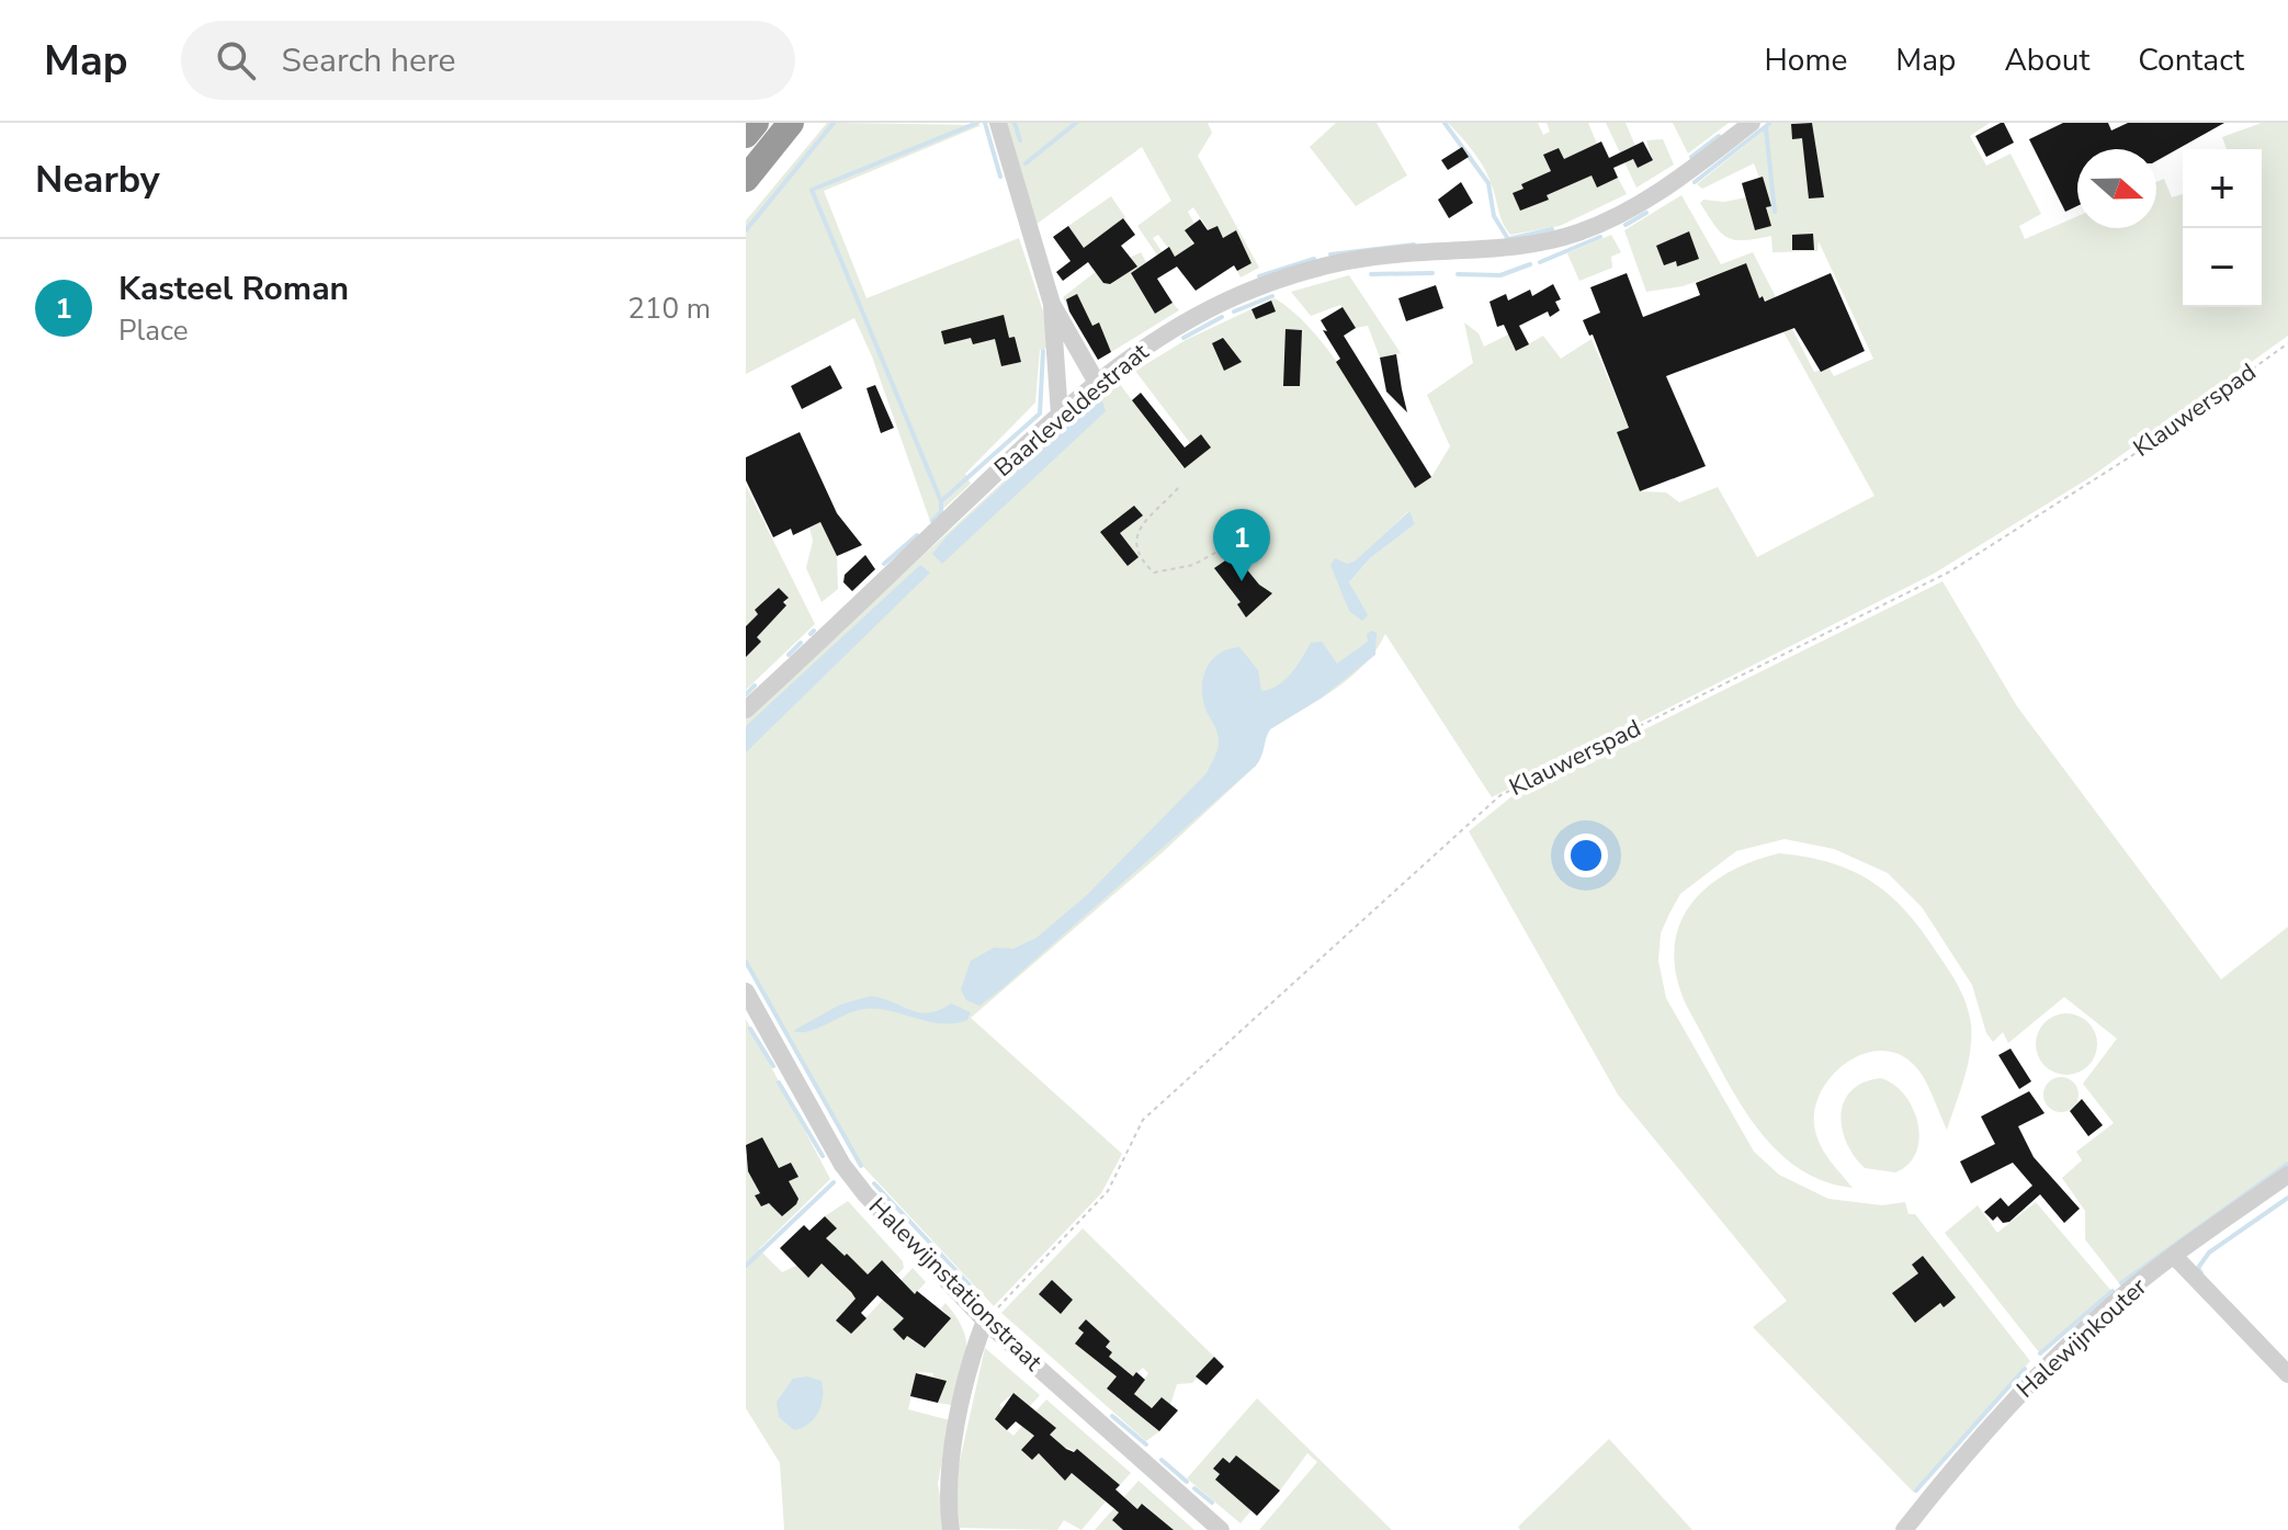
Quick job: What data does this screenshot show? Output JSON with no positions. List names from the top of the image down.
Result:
{
  "streets": {
    "street": ["Baarleveldestraat", "Halewijnstationstraat", "Halewijnkouter"],
    "path": ["Klauwerspad"]
  },
  "crossings": [
    ["Klauwerspad", "Halewijnstationstraat"]
  ],
  "north": "right",
  "page": {
    "header": "Map",
    "search": "Search here",
    "nav": [
      "Home",
      "Map",
      "About",
      "Contact"
    ],
    "heading": "Nearby",
    "map_buttons": ["+", "−"],
    "list": [
      {
        "mark": "1",
        "name": "Kasteel Roman",
        "note": "Place",
        "value": "210 m"
      }
    ],
    "pins": "1"
  }
}
